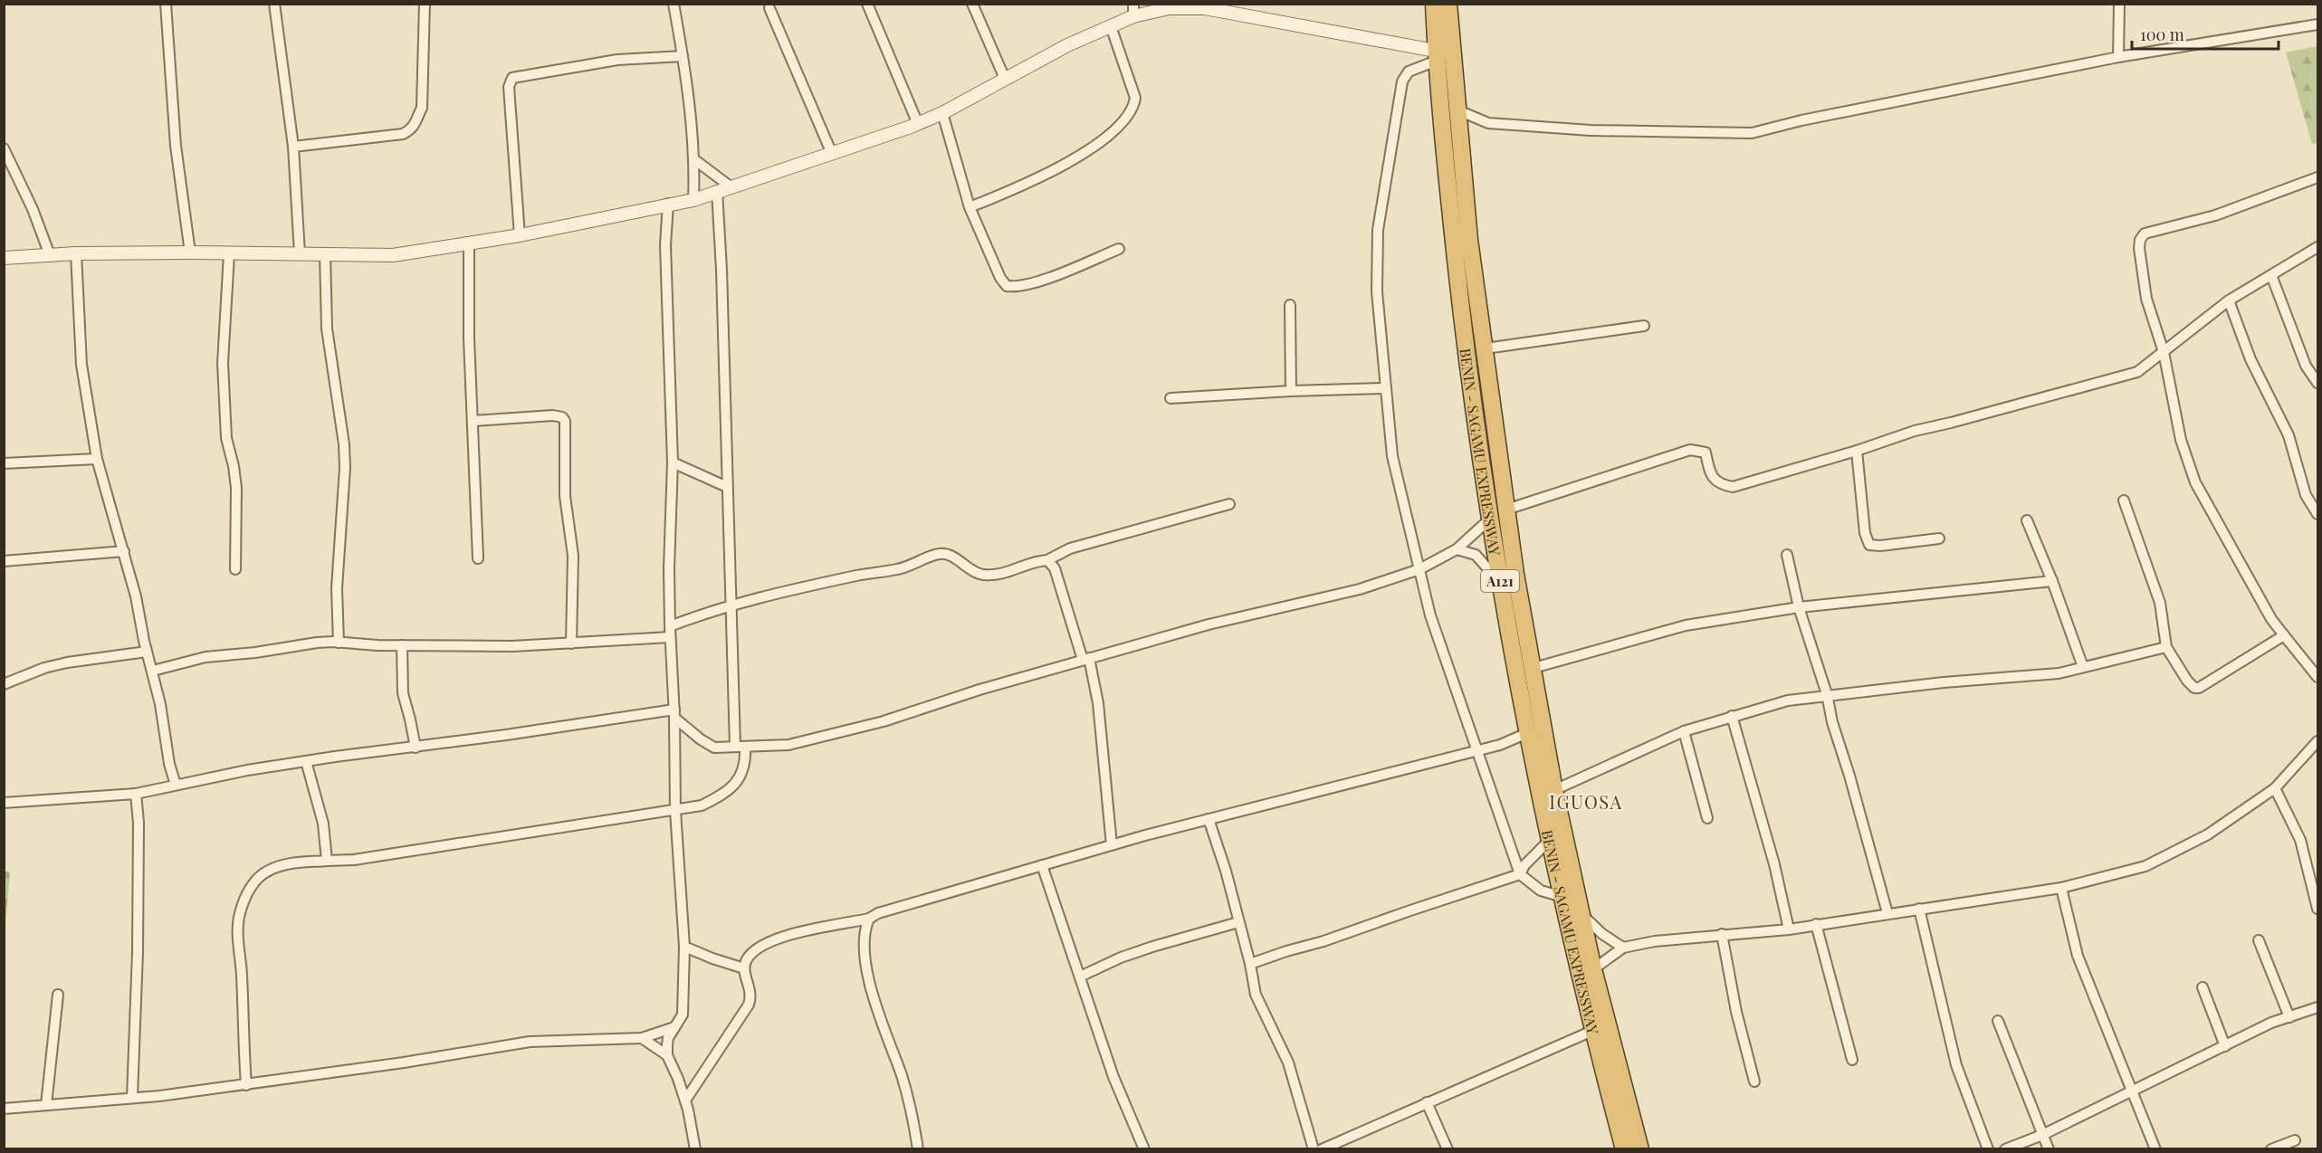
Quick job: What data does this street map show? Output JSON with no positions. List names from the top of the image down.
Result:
{
  "streets": {
    "highway": ["BENIN - SAGAMU EXPRESSWAY", "A121"]
  },
  "districts": ["IGUOSA"],
  "scale_bar": "100 m"
}
